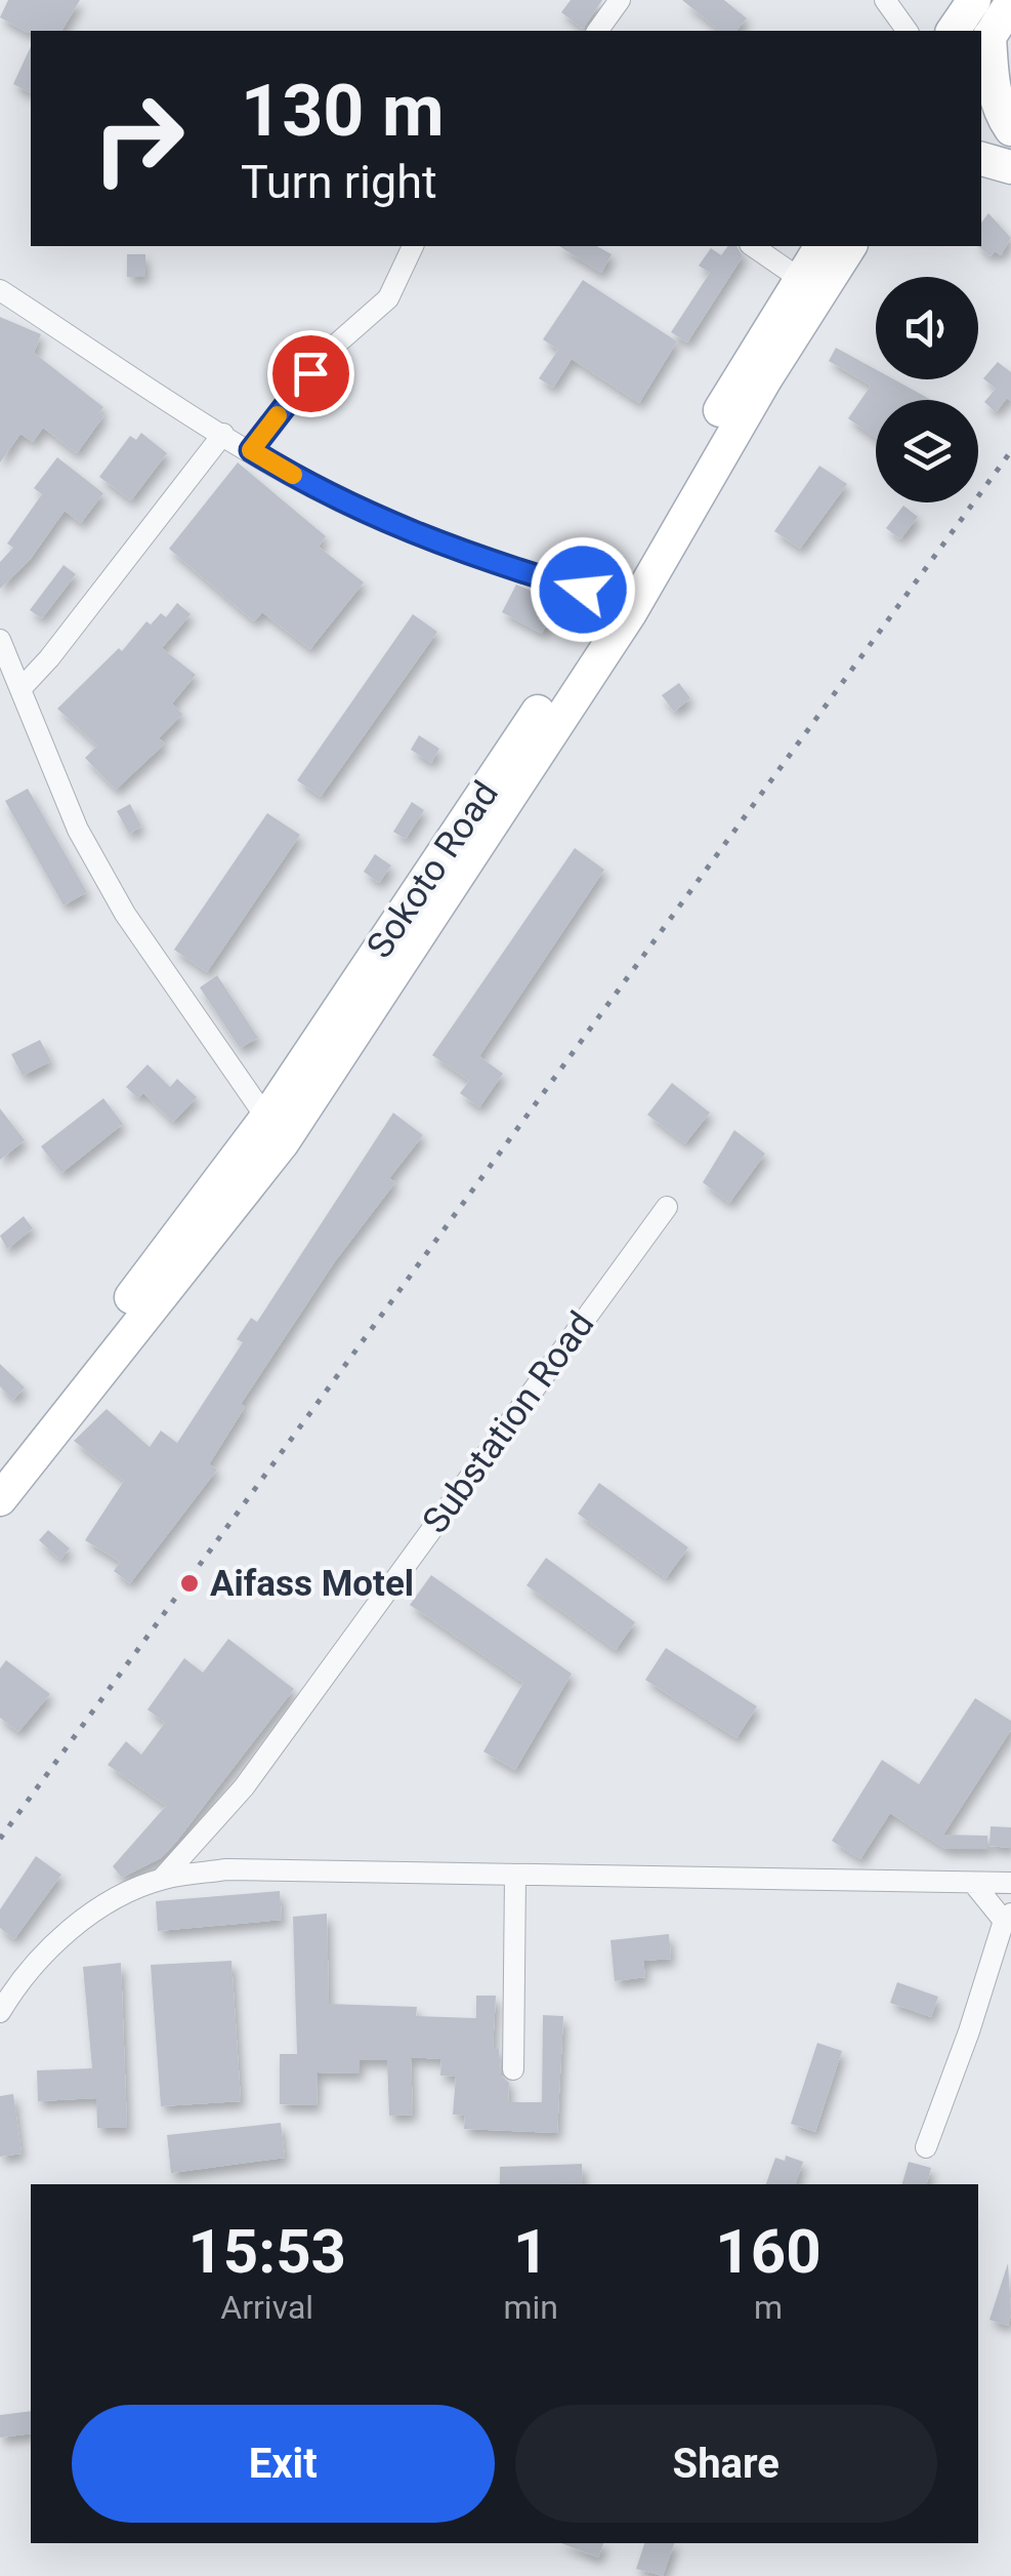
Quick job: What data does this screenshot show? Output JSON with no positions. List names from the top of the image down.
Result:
{
  "streets": {
    "main road": ["Sokoto Road"],
    "street": ["Substation Road"]
  },
  "places": ["Aifass Motel"],
  "page": {
    "turn": ["130 m", "Turn right"],
    "eta": [
      "15:53",
      "Arrival",
      "1",
      "min",
      "160",
      "m"
    ],
    "buttons": ["Exit", "Share"]
  }
}
